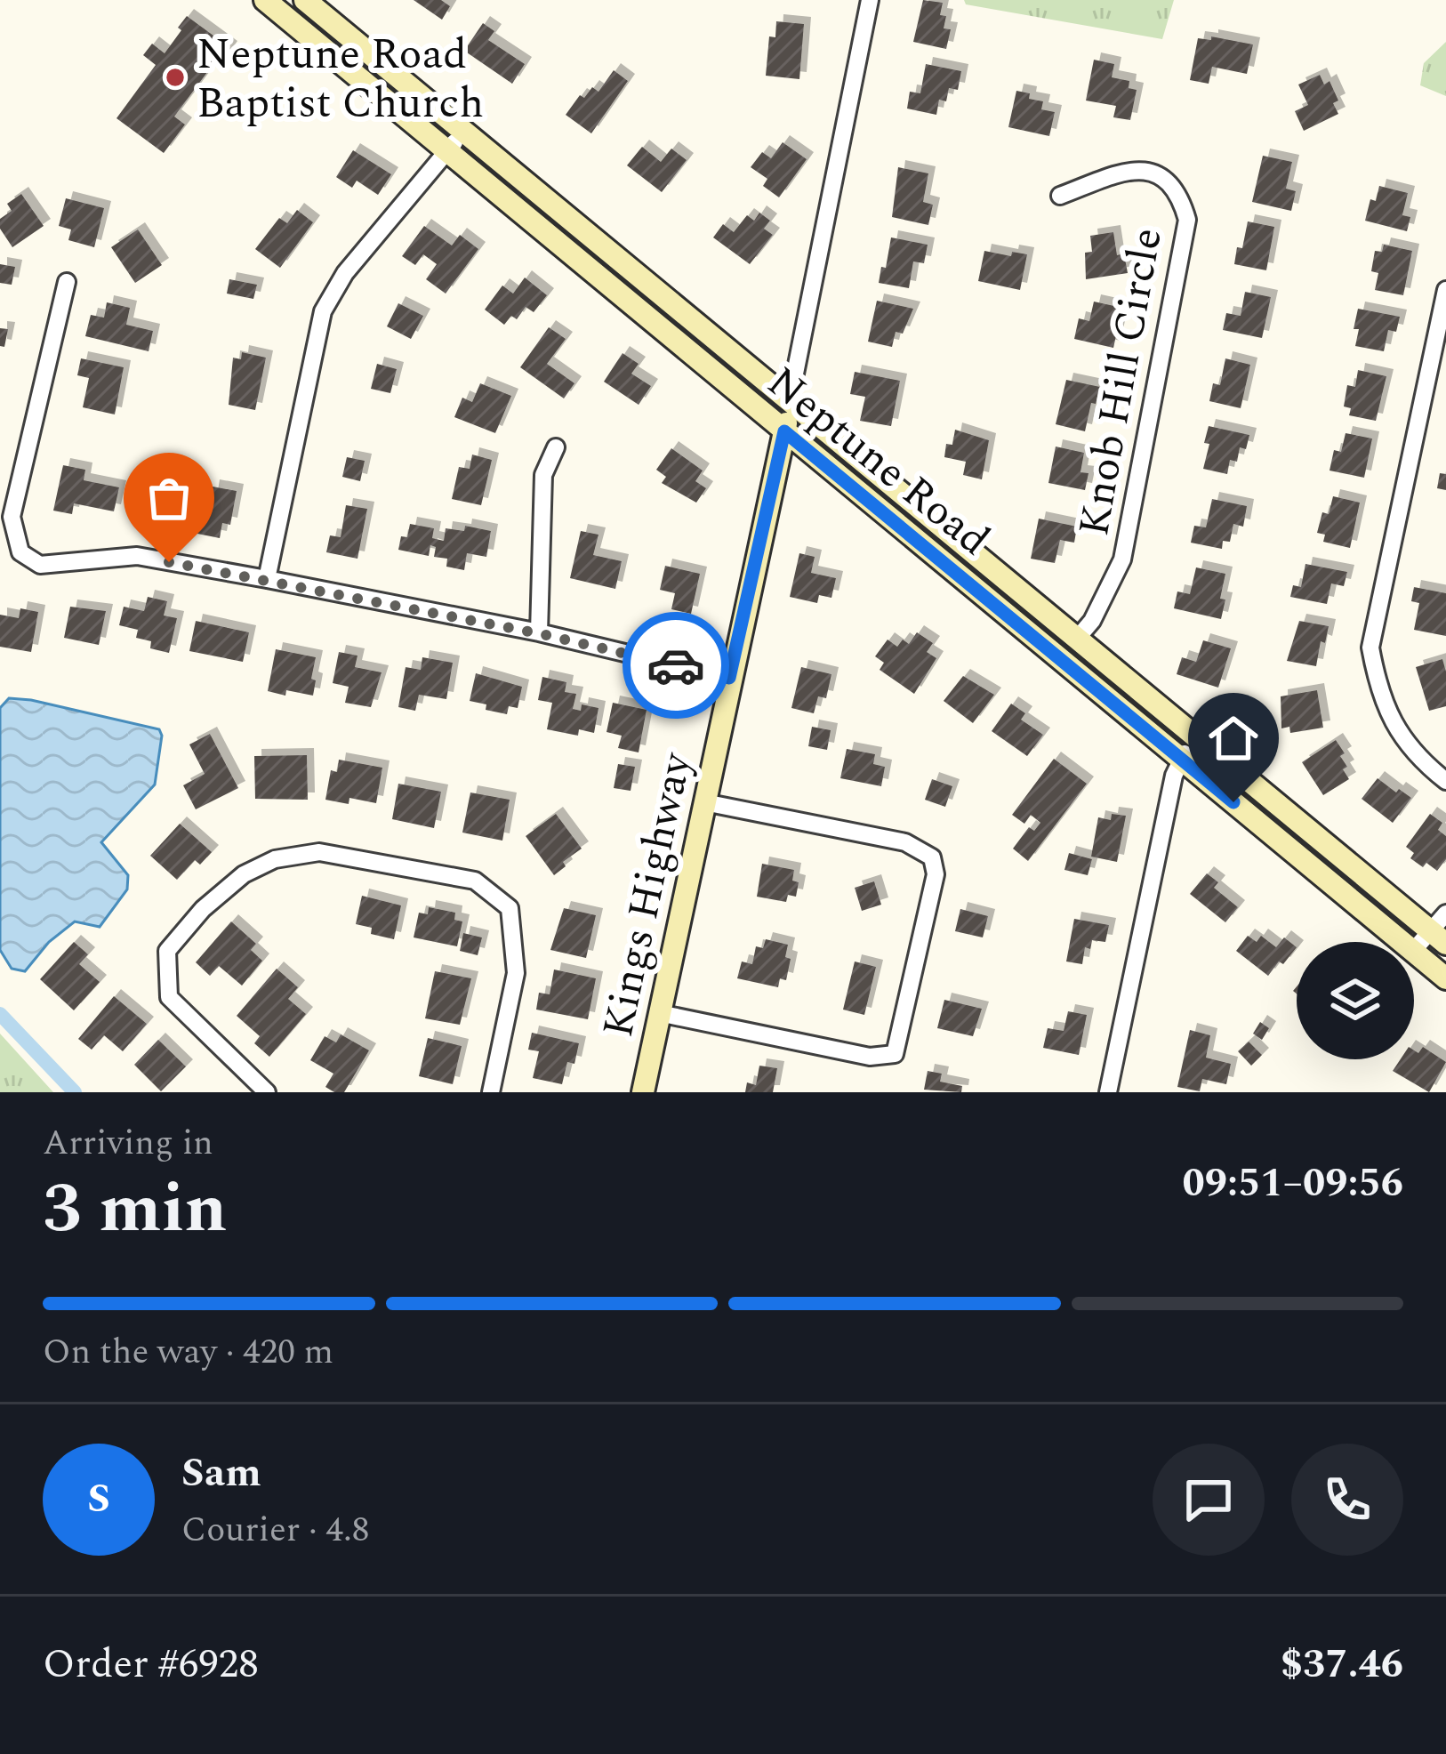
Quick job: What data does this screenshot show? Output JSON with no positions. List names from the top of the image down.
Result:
{
  "streets": {
    "main road": ["Neptune Road", "Kings Highway"],
    "street": ["Knob Hill Circle"]
  },
  "crossings": [
    ["Knob Hill Circle", "Neptune Road"],
    ["Neptune Road", "Kings Highway"]
  ],
  "places": ["Neptune Road Baptist Church"],
  "page": {
    "heading": ["3 min", "Arriving in", "09:51–09:56"],
    "panel": [
      "Sam",
      "Courier · 4.8",
      "Order #6928",
      "$37.46"
    ],
    "bar": "On the way · 420 m",
    "round": "S"
  }
}
